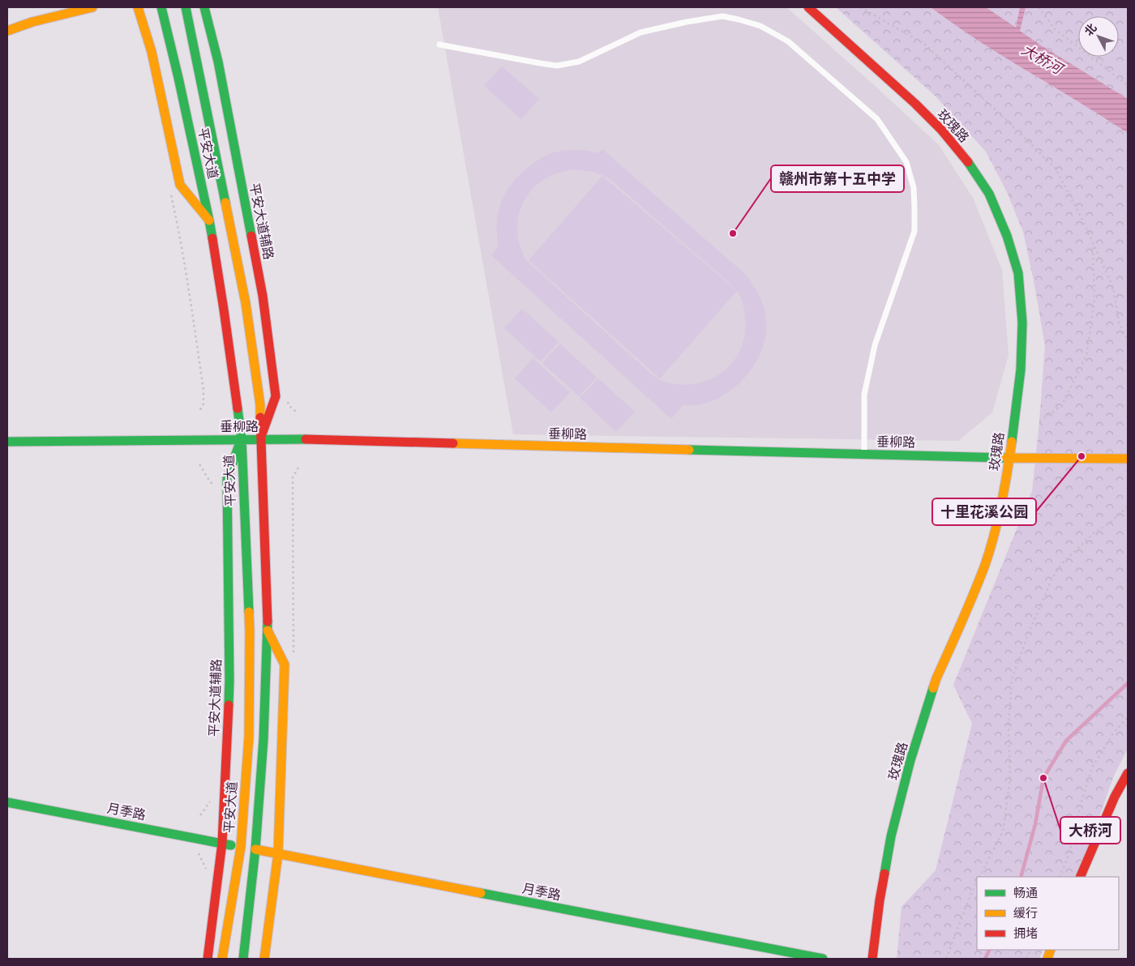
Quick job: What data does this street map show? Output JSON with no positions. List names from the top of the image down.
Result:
{
  "streets": {
    "street": [
      "玫瑰路",
      "平安大道",
      "平安大道辅路",
      "垂柳路",
      "月季路"
    ]
  },
  "crossings": [
    ["玫瑰路", "垂柳路"],
    ["平安大道", "平安大道辅路"],
    ["平安大道", "垂柳路"],
    ["平安大道", "月季路"],
    ["平安大道辅路", "垂柳路"],
    ["平安大道辅路", "月季路"]
  ],
  "water": ["大桥河"],
  "places": ["赣州市第十五中学", "十里花溪公园", "大桥河"],
  "legend": ["畅通", "缓行", "拥堵"],
  "north": "top left"
}
